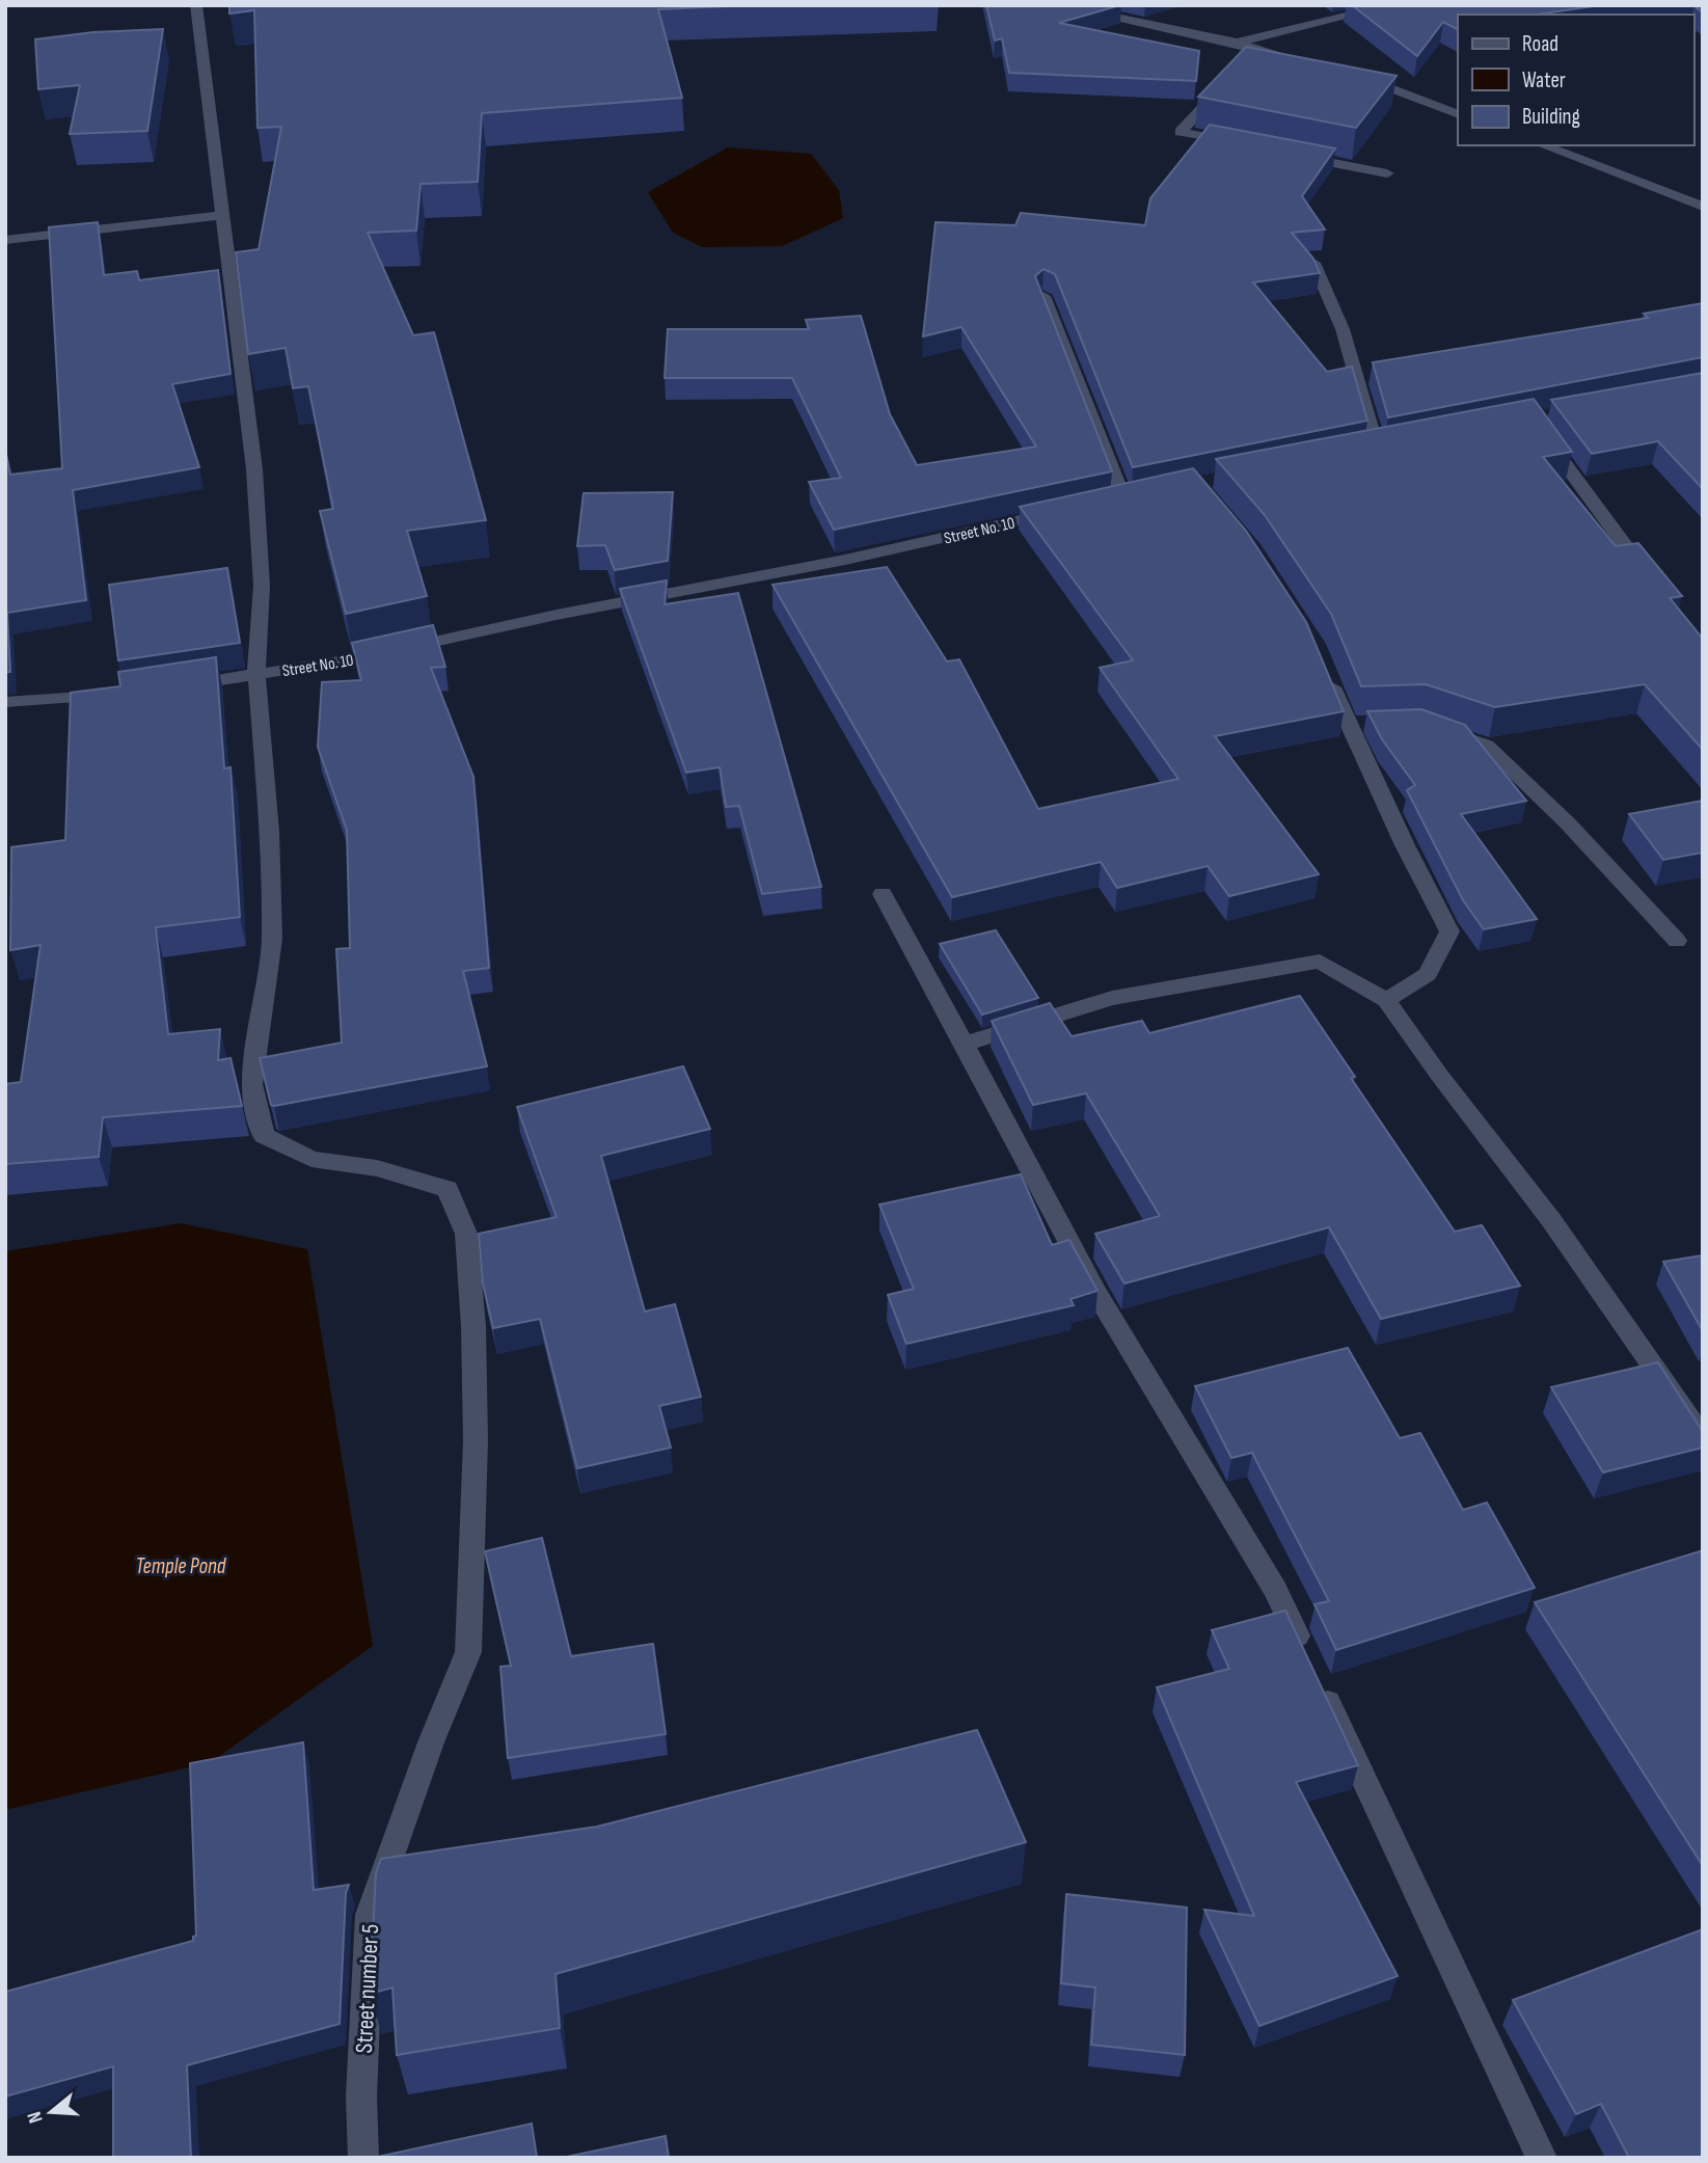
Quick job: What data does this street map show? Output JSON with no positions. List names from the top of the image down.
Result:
{
  "streets": {
    "street": ["Street No. 10", "Street number 5"]
  },
  "crossings": [
    ["Street No. 10", "Street number 5"]
  ],
  "water": ["Temple Pond"],
  "legend": ["Road", "Water", "Building"],
  "north": "left"
}
